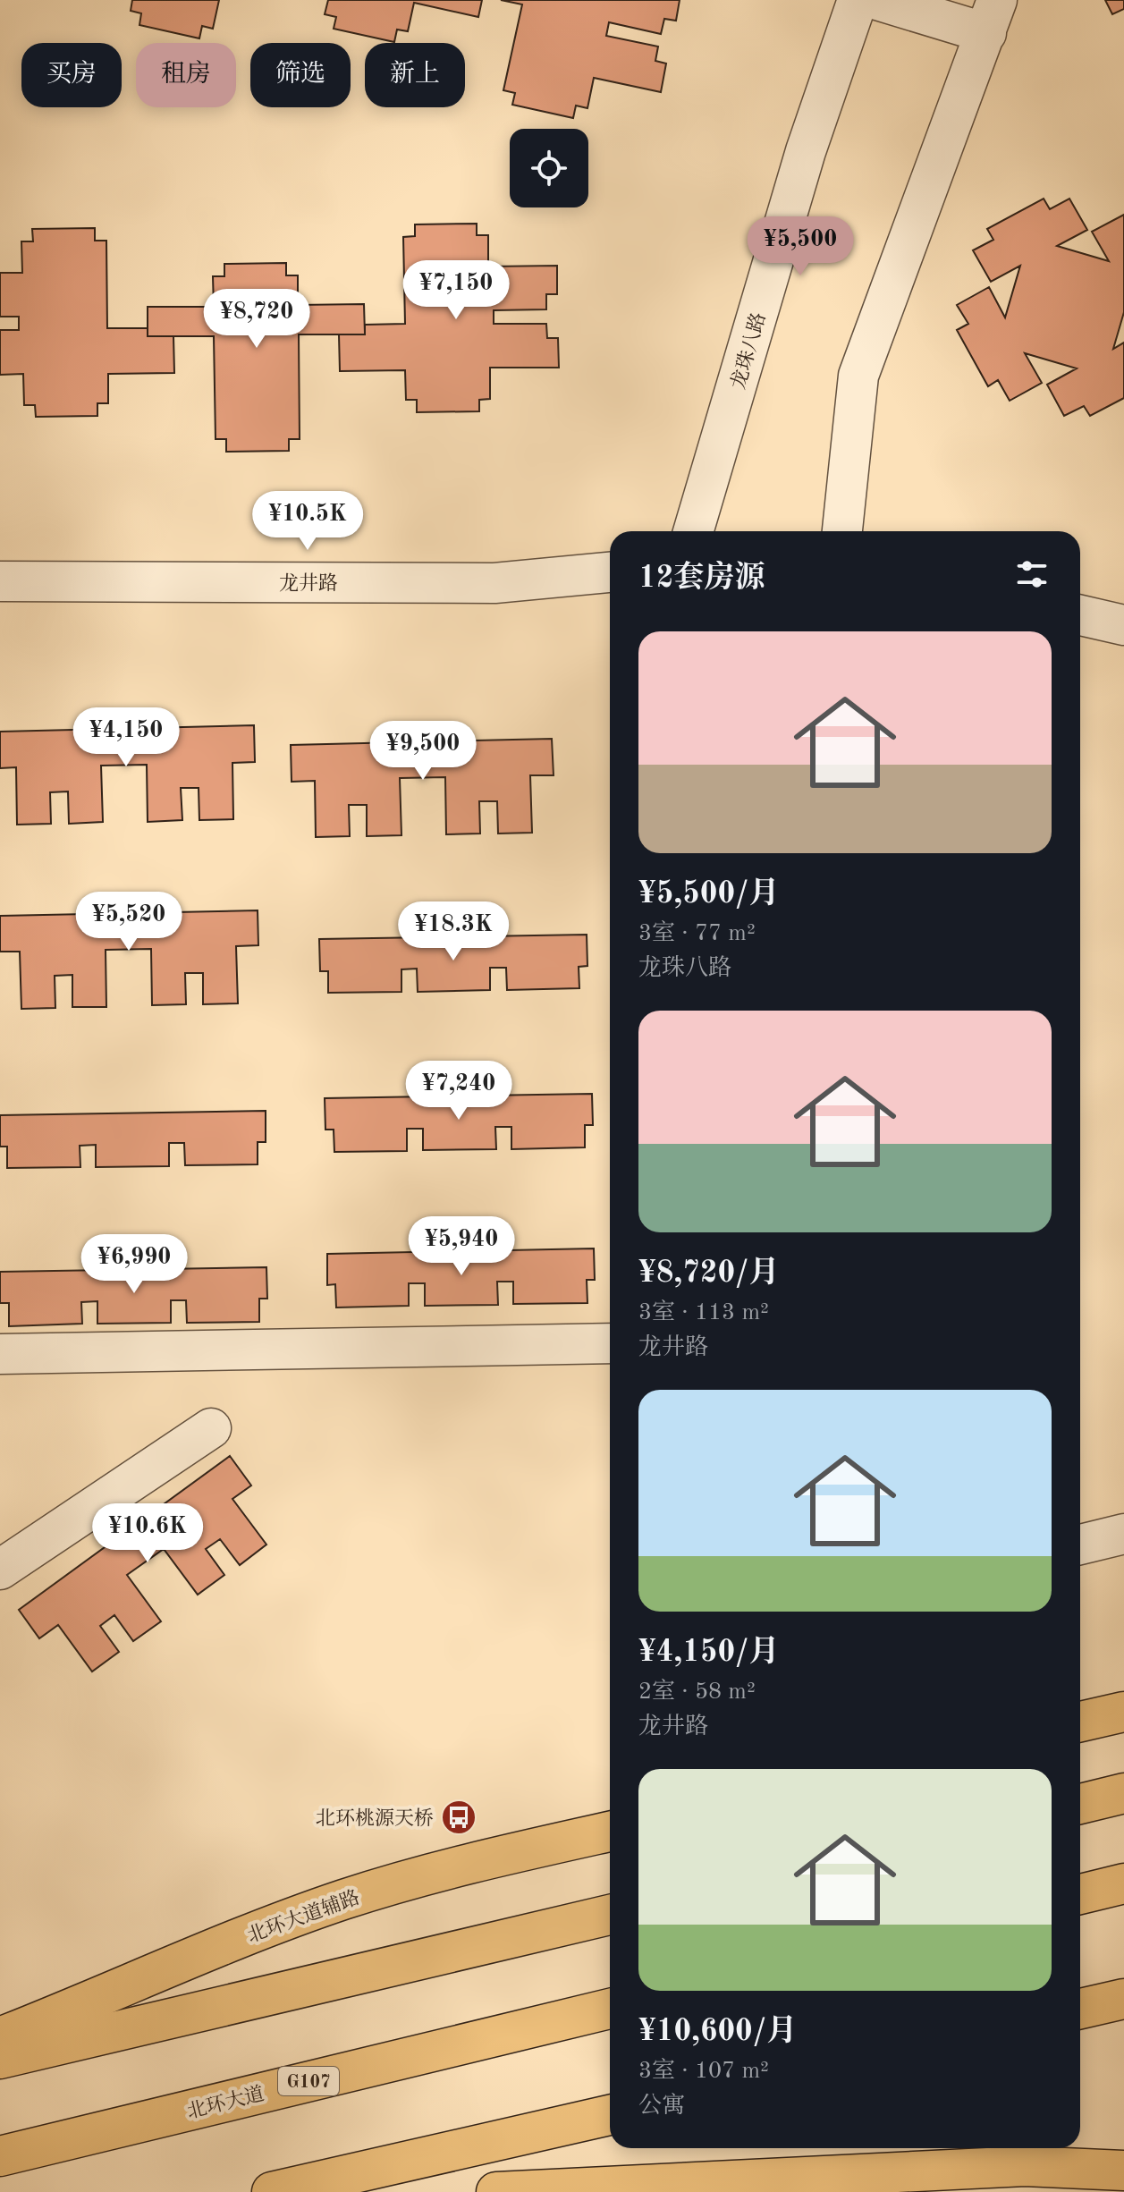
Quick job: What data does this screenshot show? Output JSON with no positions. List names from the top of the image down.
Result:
{
  "streets": {
    "main road": ["北环大道辅路", "G107", "北环大道"],
    "street": ["龙珠八路", "龙井路"]
  },
  "places": {
    "bus stop": ["北环桃源天桥"]
  },
  "page": {
    "chip": [
      "买房",
      "租房",
      "筛选",
      "新上"
    ],
    "price": [
      "¥5,500",
      "¥7,150",
      "¥8,720",
      "¥10.5K",
      "¥4,150",
      "¥9,500",
      "¥5,520",
      "¥18.3K",
      "¥7,240",
      "¥5,940",
      "¥6,990",
      "¥10.6K"
    ],
    "heading": "12套房源",
    "list": [
      {
        "name": "¥5,500/月",
        "note": "3室 · 77 m² · 龙珠八路"
      },
      {
        "name": "¥8,720/月",
        "note": "3室 · 113 m² · 龙井路"
      },
      {
        "name": "¥4,150/月",
        "note": "2室 · 58 m² · 龙井路"
      },
      {
        "name": "¥10,600/月",
        "note": "3室 · 107 m² · 公寓"
      }
    ]
  }
}
